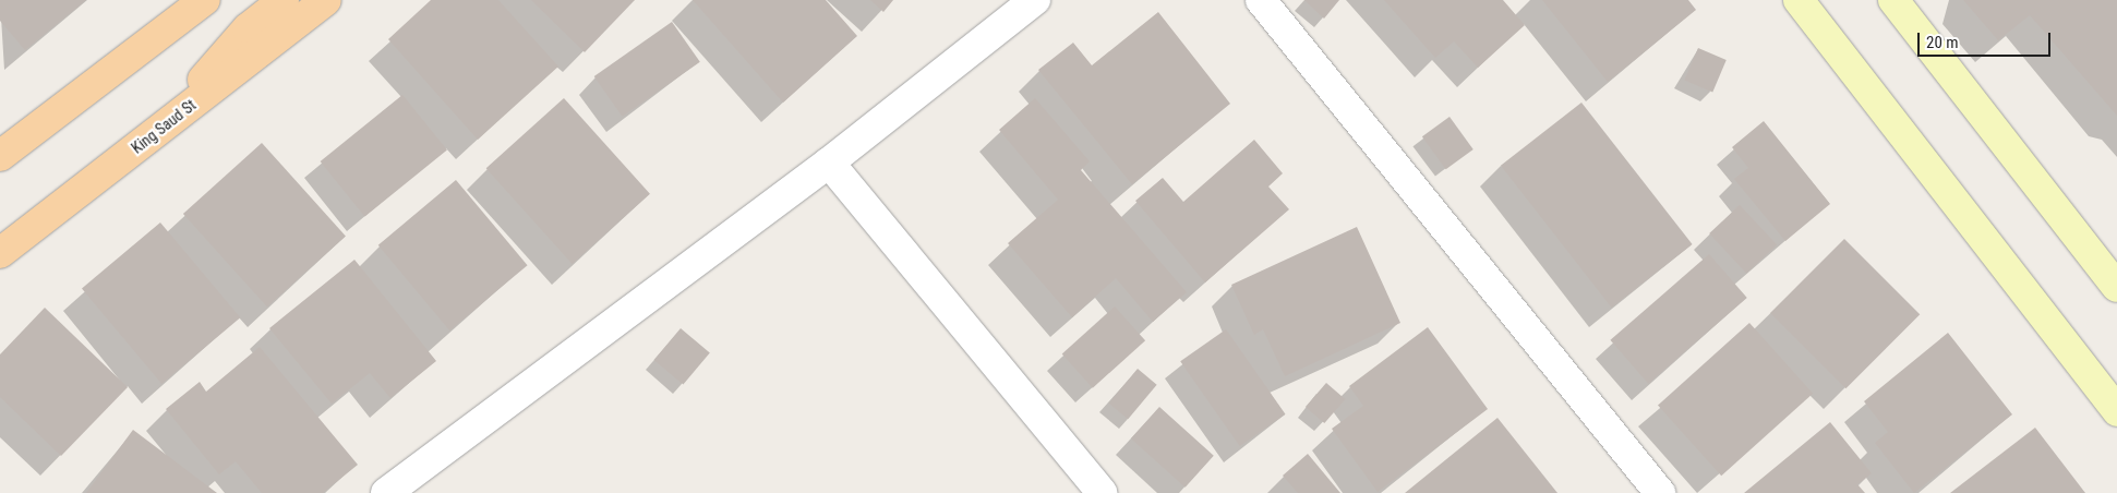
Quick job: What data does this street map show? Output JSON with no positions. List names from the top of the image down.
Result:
{
  "streets": {
    "main road": ["King Saud St"]
  },
  "scale_bar": "20 m"
}
